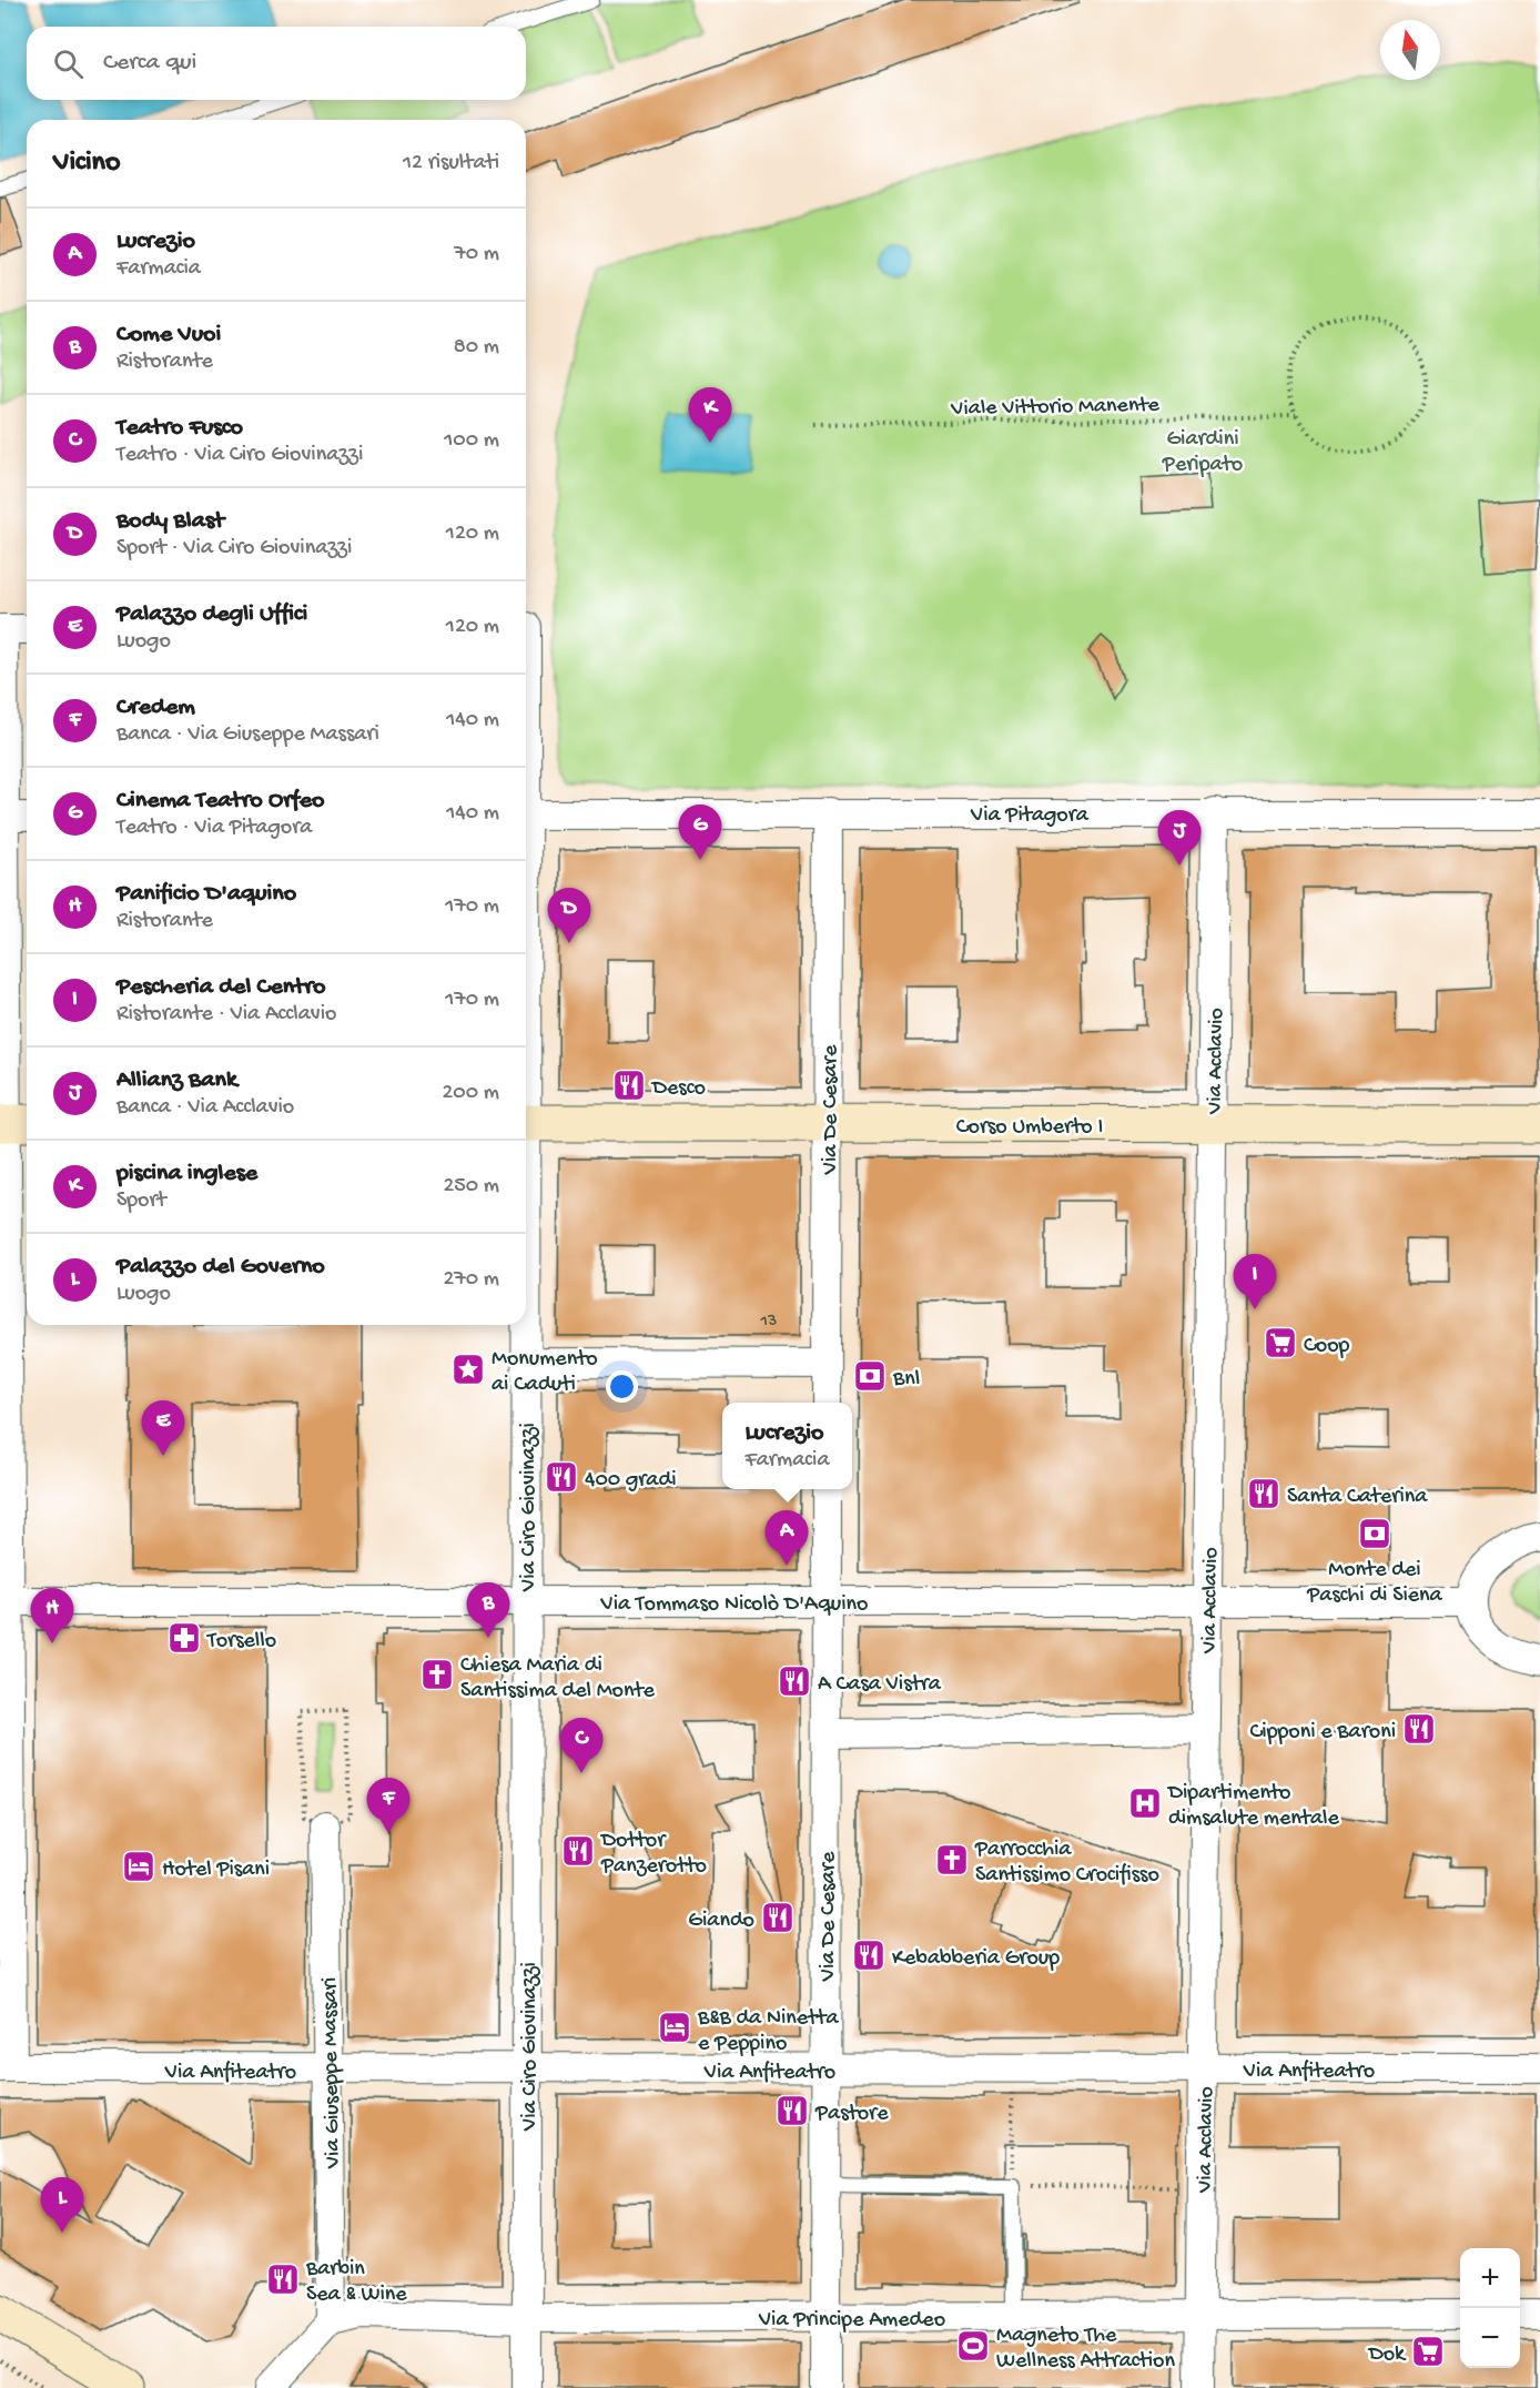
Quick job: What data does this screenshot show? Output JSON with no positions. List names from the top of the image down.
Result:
{
  "streets": {
    "main road": ["Corso Umberto I"],
    "street": [
      "Via Pitagora",
      "Via Acclavio",
      "Via De Cesare",
      "Via Ciro Giovinazzi",
      "Via Tommaso Nicolò D'Aquino",
      "Via Anfiteatro",
      "Via Giuseppe Massari",
      "Via Principe Amedeo"
    ],
    "path": ["Viale Vittorio Manente"]
  },
  "crossings": [
    ["Via Pitagora", "Via Acclavio"],
    ["Via Pitagora", "Via De Cesare"],
    ["Via Acclavio", "Corso Umberto I"],
    ["Via Acclavio", "Via Tommaso Nicolò D'Aquino"],
    ["Via Acclavio", "Via Anfiteatro"],
    ["Via Acclavio", "Via Principe Amedeo"],
    ["Via De Cesare", "Corso Umberto I"],
    ["Via De Cesare", "Via Tommaso Nicolò D'Aquino"],
    ["Via De Cesare", "Via Anfiteatro"],
    ["Via De Cesare", "Via Principe Amedeo"],
    ["Via Ciro Giovinazzi", "Via Tommaso Nicolò D'Aquino"],
    ["Via Ciro Giovinazzi", "Via Anfiteatro"],
    ["Via Ciro Giovinazzi", "Via Principe Amedeo"],
    ["Via Anfiteatro", "Via Giuseppe Massari"],
    ["Via Giuseppe Massari", "Via Principe Amedeo"]
  ],
  "parks": ["Giardini Peripato"],
  "places": {
    "restaurant": [
      "Desco",
      "400 gradi",
      "Santa Caterina",
      "A Casa Vistra",
      "Cipponi e Baroni",
      "Dottor Panzerotto",
      "Giando",
      "Kebabberia Group",
      "Pastore",
      "Barbin Sea & Wine"
    ],
    "supermarket": ["Coop", "Dok"],
    "place": ["Monumento ai Caduti"],
    "bank": ["Bnl", "Monte dei Paschi di Siena"],
    "pharmacy": ["Torsello"],
    "church": ["Chiesa Maria di Santissima del Monte", "Parrocchia Santissimo Crocifisso"],
    "hospital": ["Dipartimento dimsalute mentale"],
    "hotel": ["Hotel Pisani", "B&B da Ninetta e Peppino"],
    "sports": ["Magneto The Wellness Attraction"]
  },
  "house_numbers": ["13"],
  "north": "top",
  "page": {
    "search": "Cerca qui",
    "heading": ["Vicino", "12 risultati"],
    "list": [
      {
        "mark": "A",
        "name": "Lucrezio",
        "note": "Farmacia",
        "value": "70 m"
      },
      {
        "mark": "B",
        "name": "Come Vuoi",
        "note": "Ristorante",
        "value": "80 m"
      },
      {
        "mark": "C",
        "name": "Teatro Fusco",
        "note": "Teatro · Via Ciro Giovinazzi",
        "value": "100 m"
      },
      {
        "mark": "D",
        "name": "Body Blast",
        "note": "Sport · Via Ciro Giovinazzi",
        "value": "120 m"
      },
      {
        "mark": "E",
        "name": "Palazzo degli Uffici",
        "note": "Luogo",
        "value": "120 m"
      },
      {
        "mark": "F",
        "name": "Credem",
        "note": "Banca · Via Giuseppe Massari",
        "value": "140 m"
      },
      {
        "mark": "G",
        "name": "Cinema Teatro Orfeo",
        "note": "Teatro · Via Pitagora",
        "value": "140 m"
      },
      {
        "mark": "H",
        "name": "Panificio D'aquino",
        "note": "Ristorante",
        "value": "170 m"
      },
      {
        "mark": "I",
        "name": "Pescheria del Centro",
        "note": "Ristorante · Via Acclavio",
        "value": "170 m"
      },
      {
        "mark": "J",
        "name": "Allianz Bank",
        "note": "Banca · Via Acclavio",
        "value": "200 m"
      },
      {
        "mark": "K",
        "name": "piscina inglese",
        "note": "Sport",
        "value": "250 m"
      },
      {
        "mark": "L",
        "name": "Palazzo del Governo",
        "note": "Luogo",
        "value": "270 m"
      }
    ],
    "pins": [
      "K",
      "G",
      "J",
      "D",
      "I",
      "E",
      "A",
      "B",
      "H",
      "C",
      "F",
      "L"
    ],
    "popup": ["Lucrezio", "Farmacia"],
    "map_buttons": ["+", "−"]
  }
}
